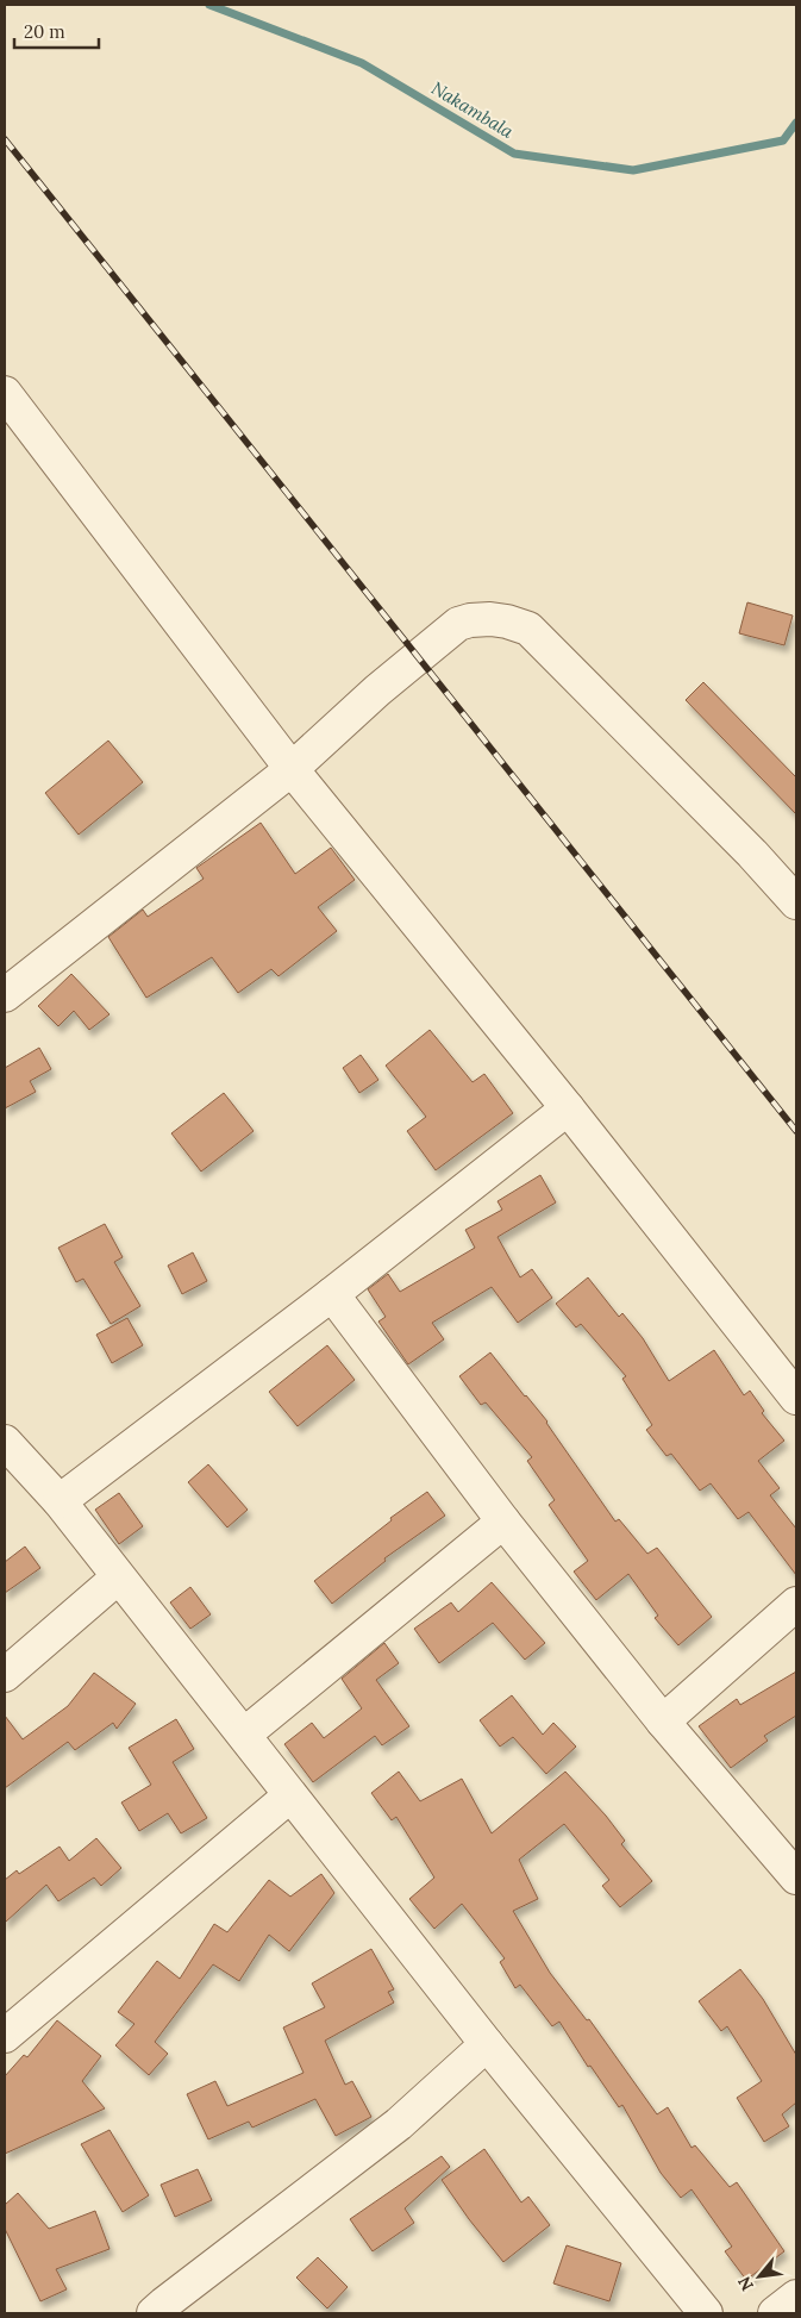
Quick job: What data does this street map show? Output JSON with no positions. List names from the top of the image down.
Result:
{
  "water": ["Nakambala"],
  "scale_bar": "20 m",
  "north": "bottom left"
}
